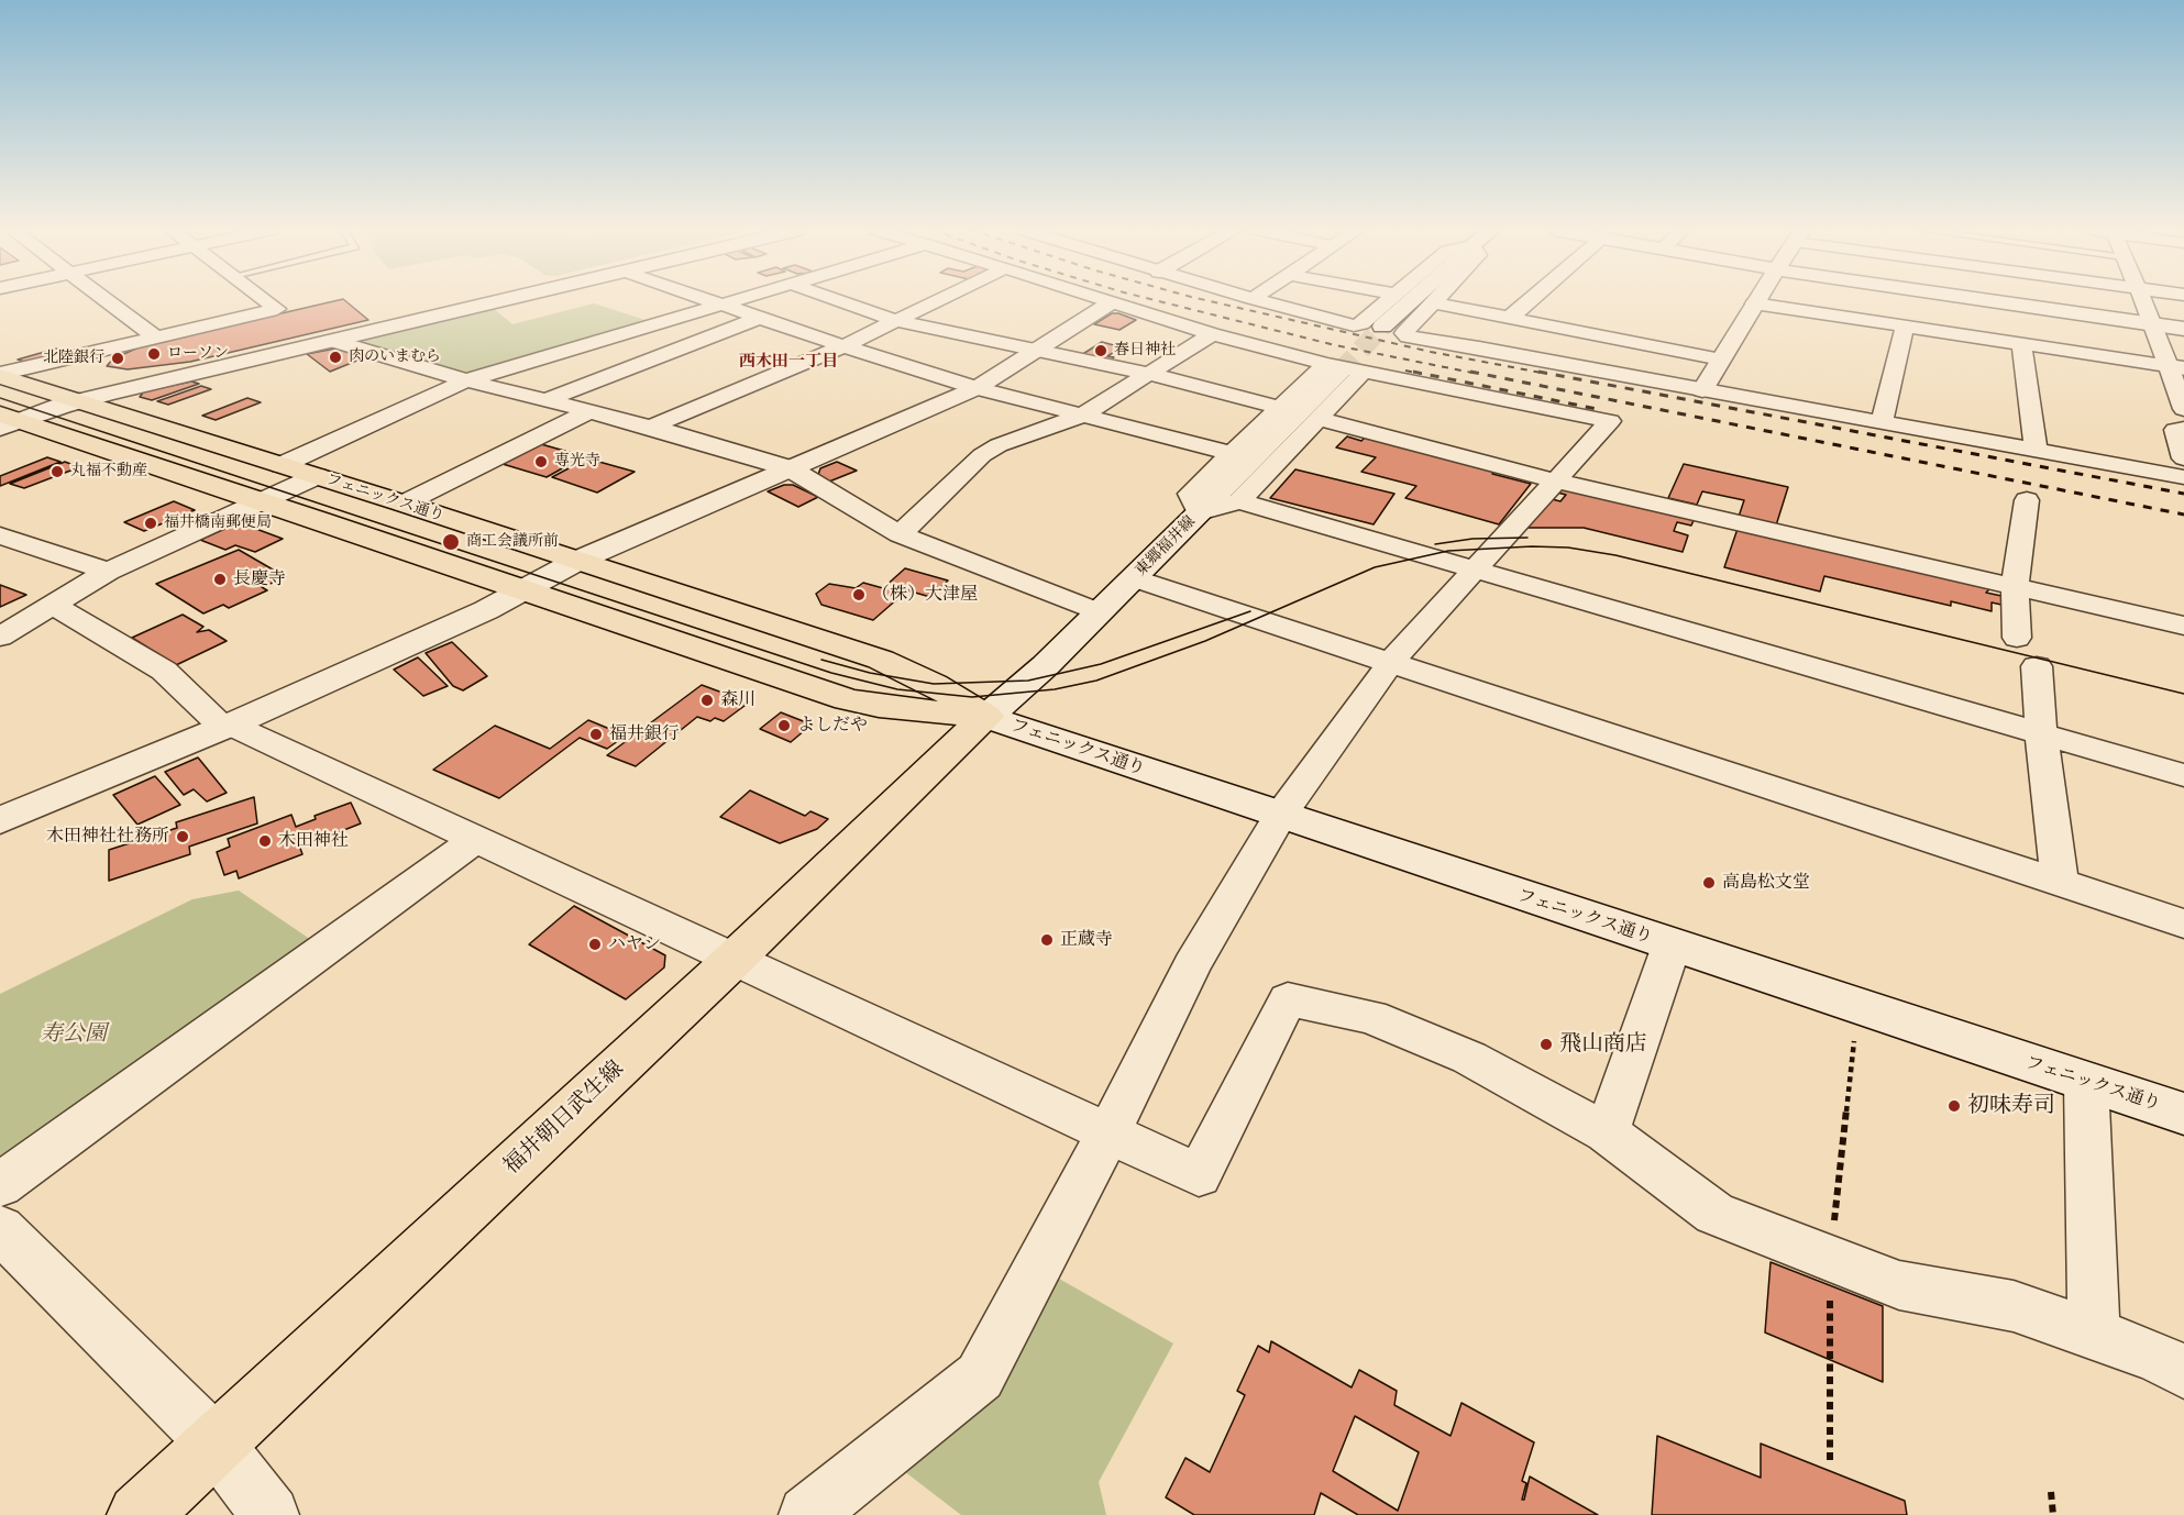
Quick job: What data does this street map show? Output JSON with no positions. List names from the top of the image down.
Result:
{
  "streets": {
    "main road": ["フェニックス通り", "福井朝日武生線"],
    "street": ["東郷福井線"]
  },
  "crossings": [
    ["フェニックス通り", "東郷福井線"],
    ["フェニックス通り", "福井朝日武生線"],
    ["東郷福井線", "福井朝日武生線"]
  ],
  "districts": ["西木田一丁目"],
  "parks": ["寿公園"],
  "places": [
    "春日神社",
    "ローソン",
    "肉のいまむら",
    "北陸銀行",
    "専光寺",
    "丸福不動産",
    "福井橋南郵便局",
    "商工会議所前",
    "長慶寺",
    "（株）大津屋",
    "森川",
    "よしだや",
    "福井銀行",
    "木田神社社務所",
    "木田神社",
    "高島松文堂",
    "正蔵寺",
    "ハヤシ",
    "飛山商店",
    "初味寿司"
  ]
}
